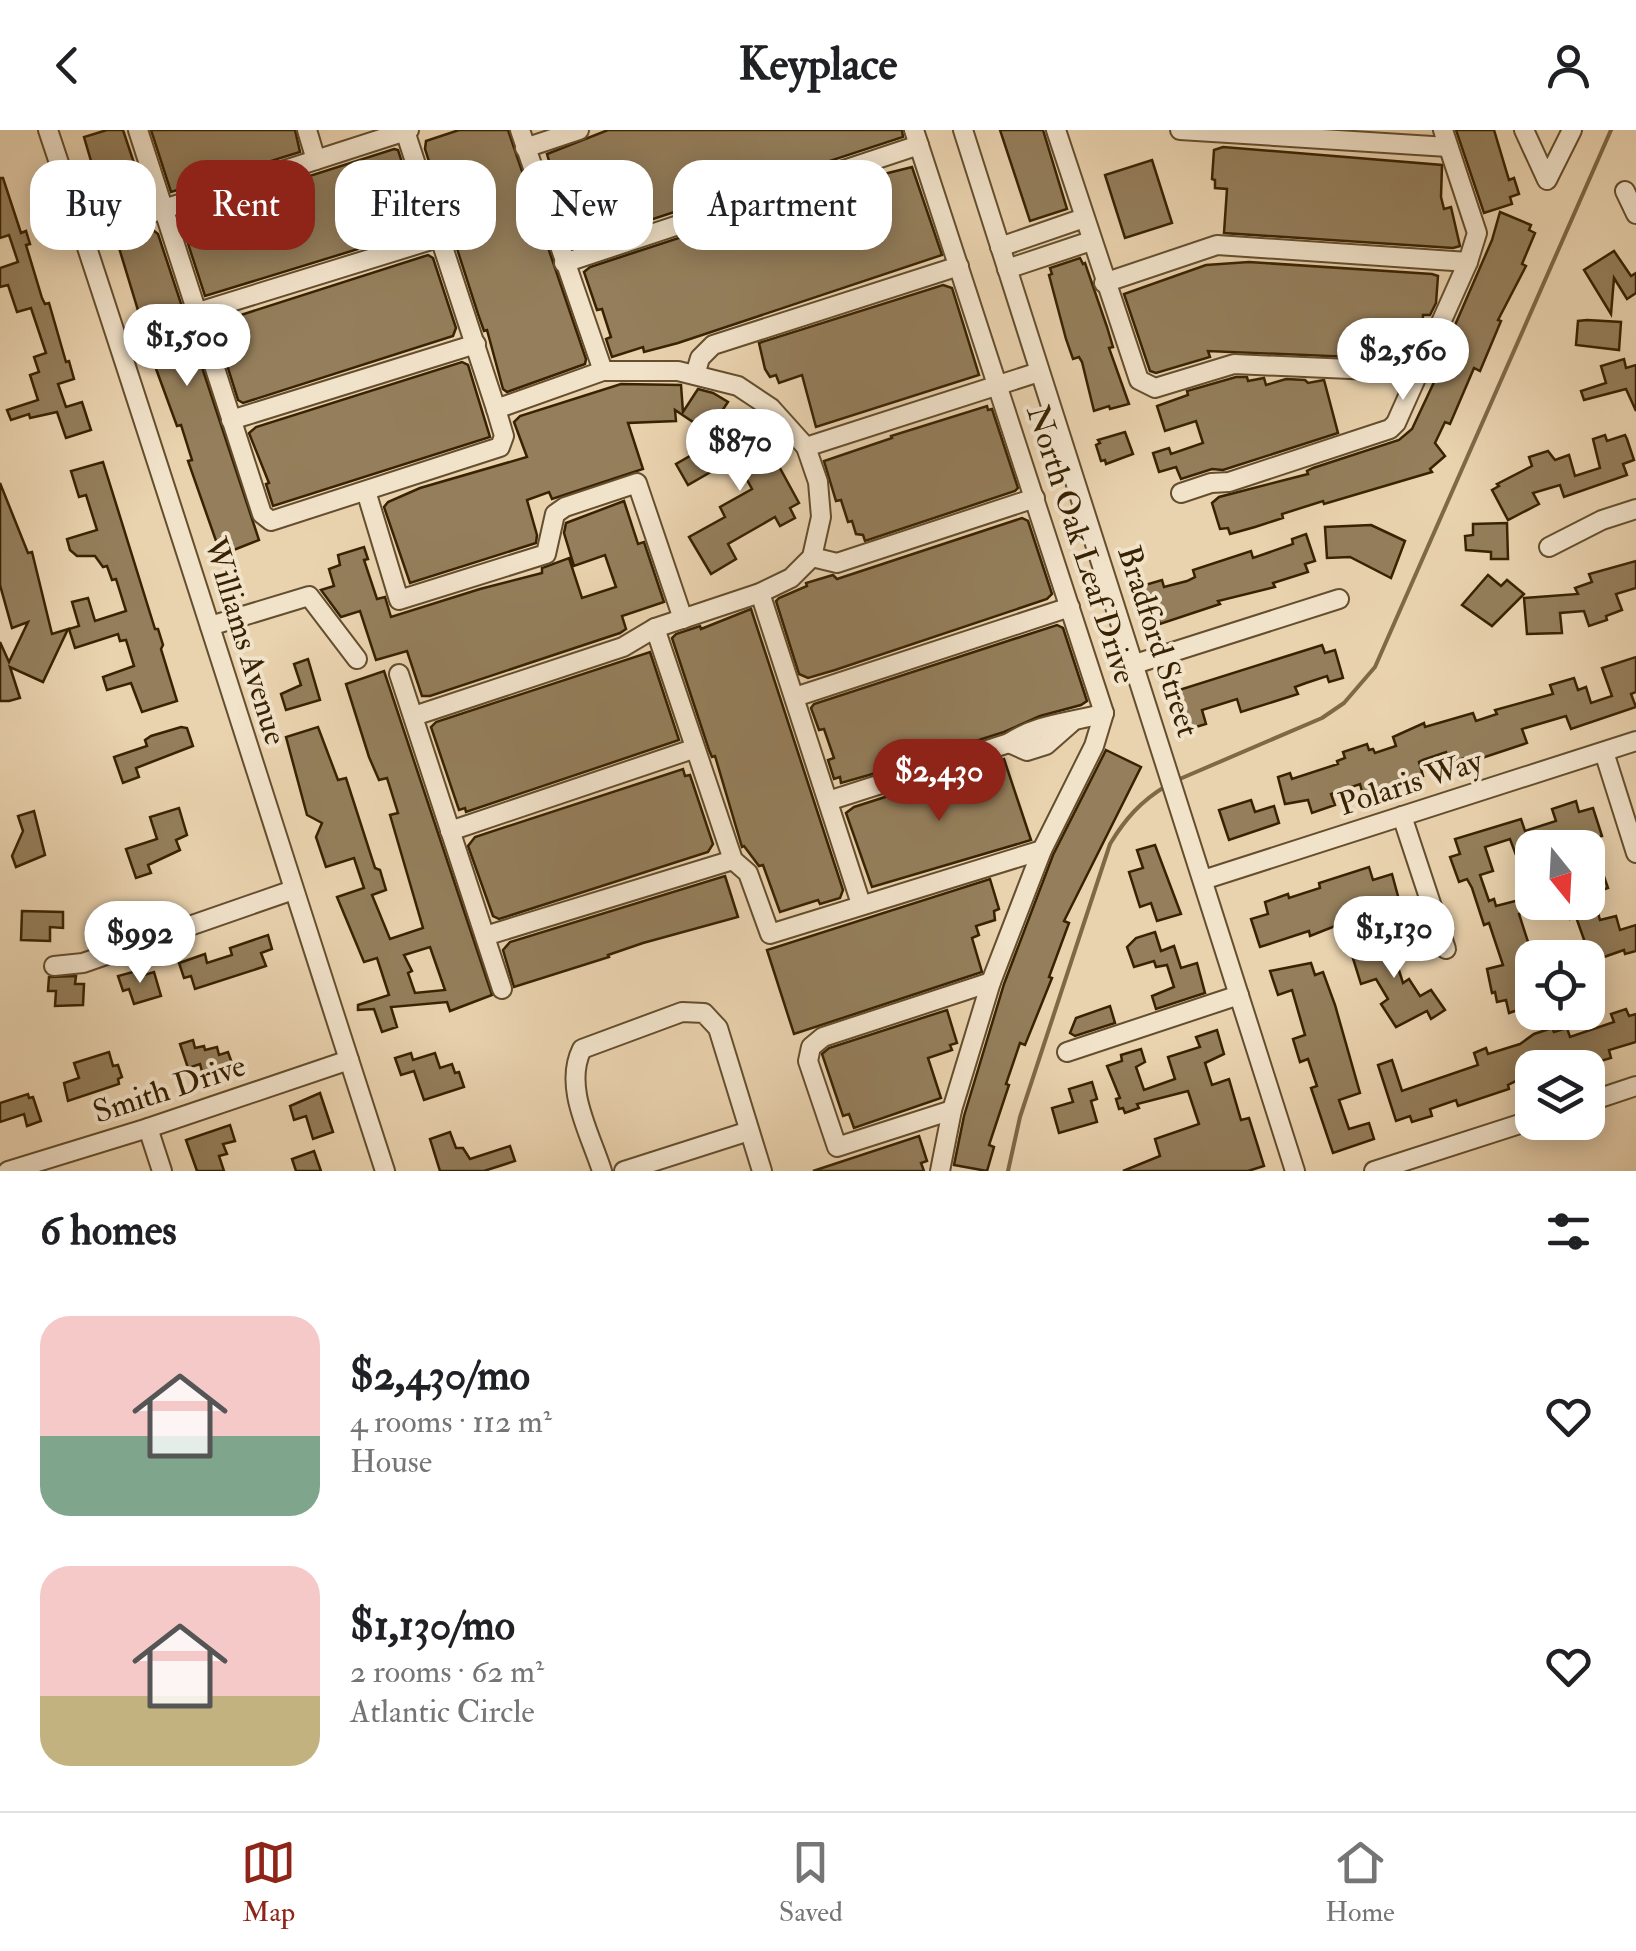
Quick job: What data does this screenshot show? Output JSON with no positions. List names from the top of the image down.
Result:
{
  "streets": {
    "street": [
      "North Oak Leaf Drive",
      "Williams Avenue",
      "Bradford Street",
      "Polaris Way",
      "Smith Drive"
    ]
  },
  "crossings": [
    ["Williams Avenue", "Smith Drive"],
    ["Bradford Street", "Polaris Way"]
  ],
  "north": "bottom",
  "page": {
    "header": "Keyplace",
    "chip": [
      "Buy",
      "Rent",
      "Filters",
      "New",
      "Apartment"
    ],
    "price": [
      "$1,500",
      "$2,560",
      "$870",
      "$2,430",
      "$1,130",
      "$992"
    ],
    "heading": "6 homes",
    "list": [
      {
        "name": "$2,430/mo",
        "note": "4 rooms · 112 m² · House"
      },
      {
        "name": "$1,130/mo",
        "note": "2 rooms · 62 m² · Atlantic Circle"
      }
    ],
    "tabs": ["Map", "Saved", "Home"]
  }
}
